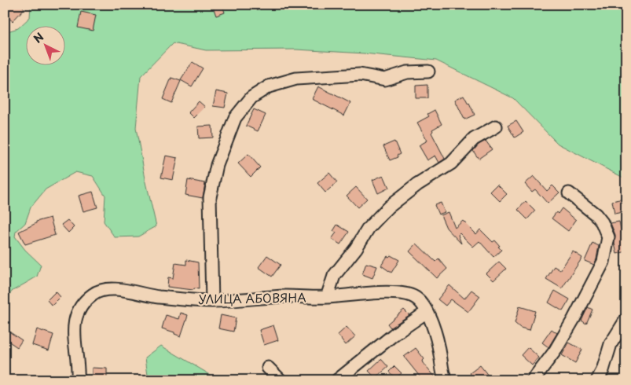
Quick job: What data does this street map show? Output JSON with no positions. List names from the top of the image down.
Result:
{
  "streets": {
    "street": ["УЛИЦА АБОВЯНА"]
  },
  "north": "top left"
}
